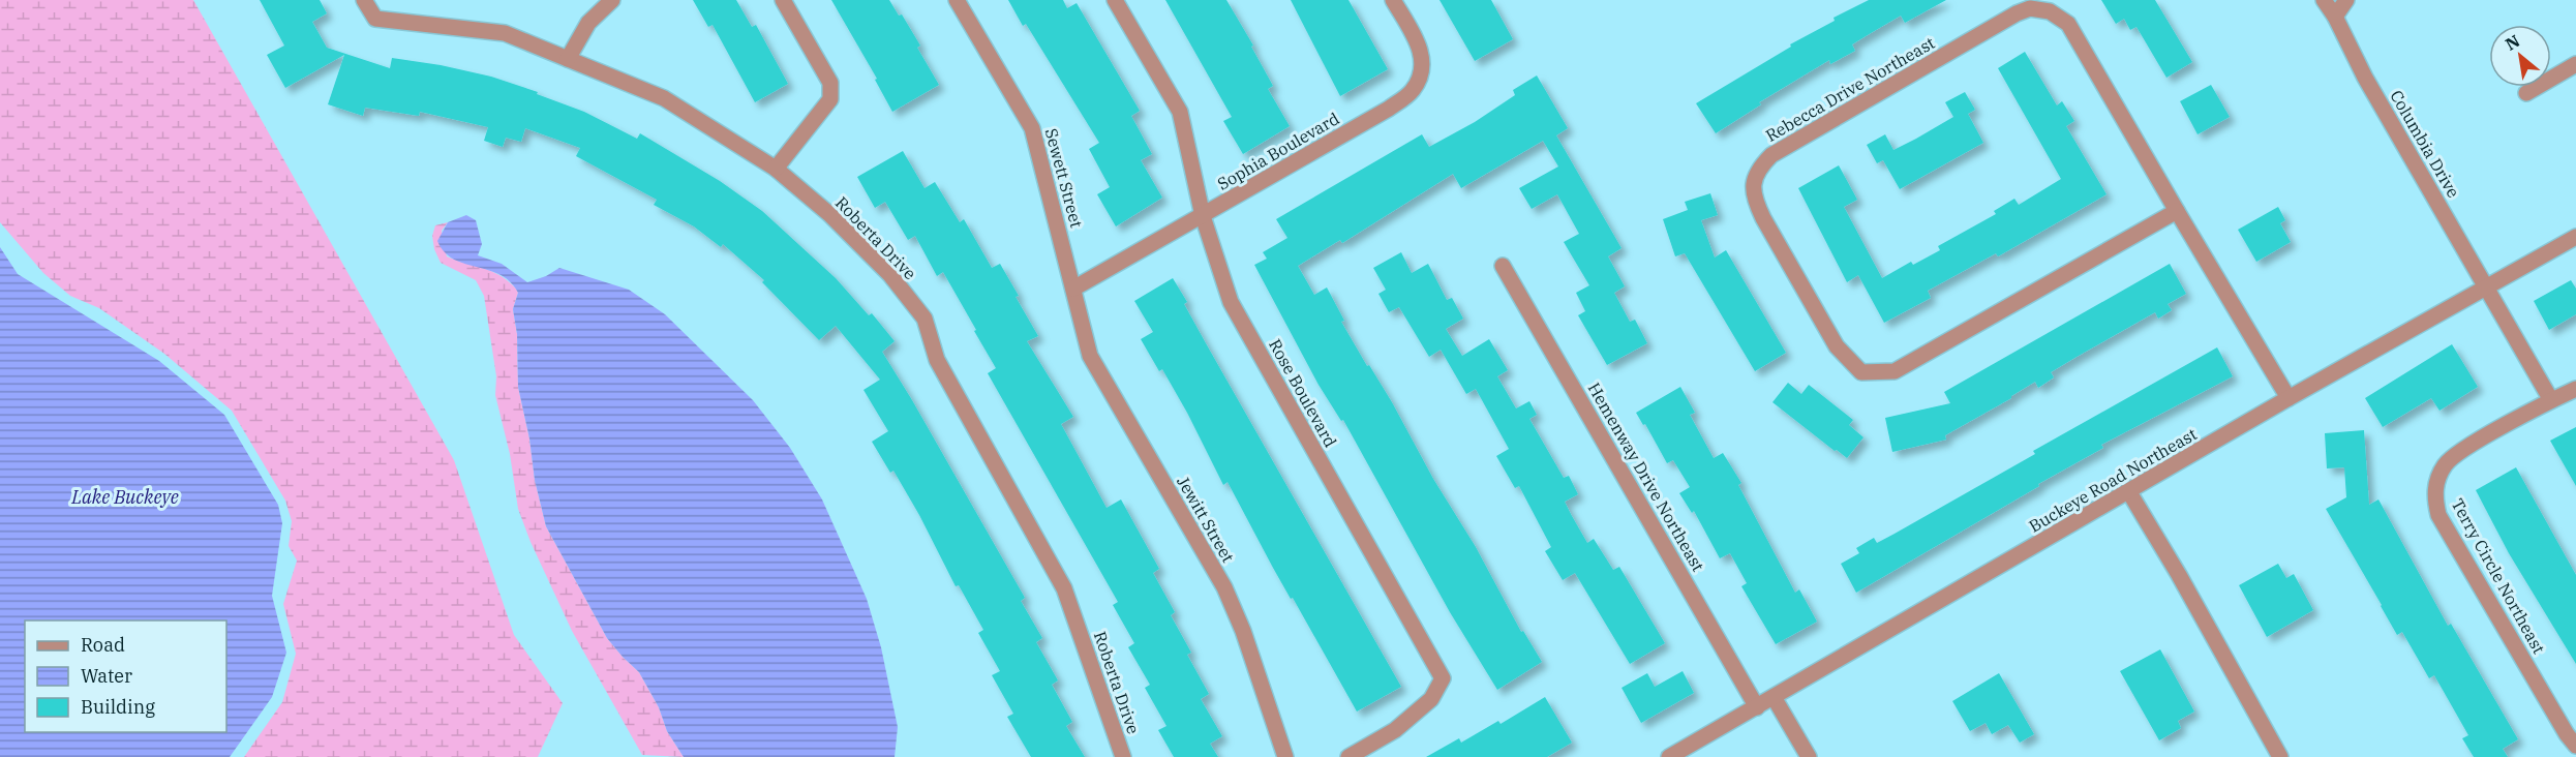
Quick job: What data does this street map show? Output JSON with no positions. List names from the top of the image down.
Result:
{
  "streets": {
    "street": [
      "Rebecca Drive Northeast",
      "Columbia Drive",
      "Sophia Boulevard",
      "Sewett Street",
      "Roberta Drive",
      "Rose Boulevard",
      "Hemenway Drive Northeast",
      "Buckeye Road Northeast",
      "Jewitt Street",
      "Terry Circle Northeast"
    ]
  },
  "crossings": [
    ["Rebecca Drive Northeast", "Buckeye Road Northeast"],
    ["Columbia Drive", "Buckeye Road Northeast"],
    ["Sophia Boulevard", "Sewett Street"],
    ["Sophia Boulevard", "Rose Boulevard"],
    ["Sewett Street", "Jewitt Street"],
    ["Hemenway Drive Northeast", "Buckeye Road Northeast"]
  ],
  "water": ["Lake Buckeye"],
  "legend": ["Road", "Water", "Building"],
  "north": "top left"
}
